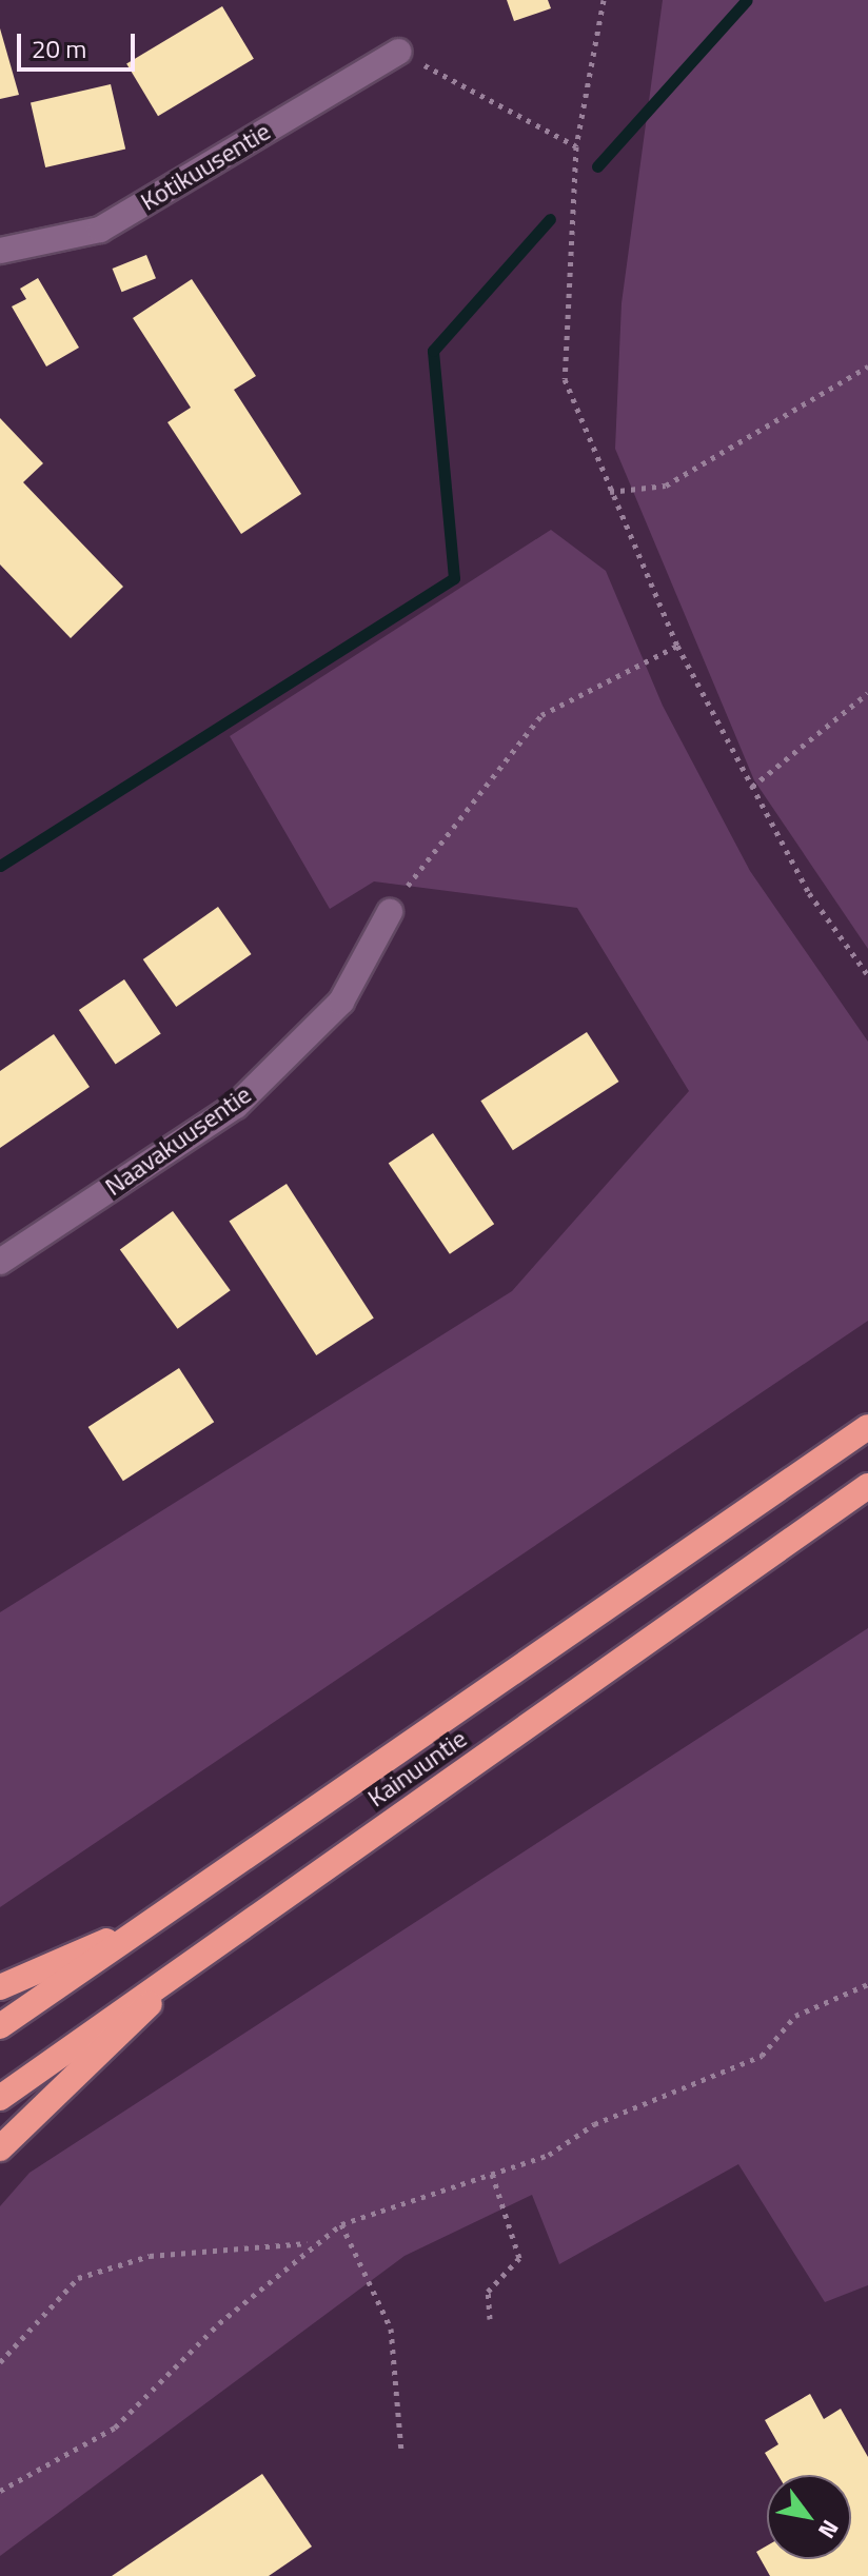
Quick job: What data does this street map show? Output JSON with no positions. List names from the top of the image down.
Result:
{
  "streets": {
    "highway": ["Kainuuntie"],
    "street": ["Kotikuusentie", "Naavakuusentie"]
  },
  "scale_bar": "20 m",
  "north": "bottom right"
}
